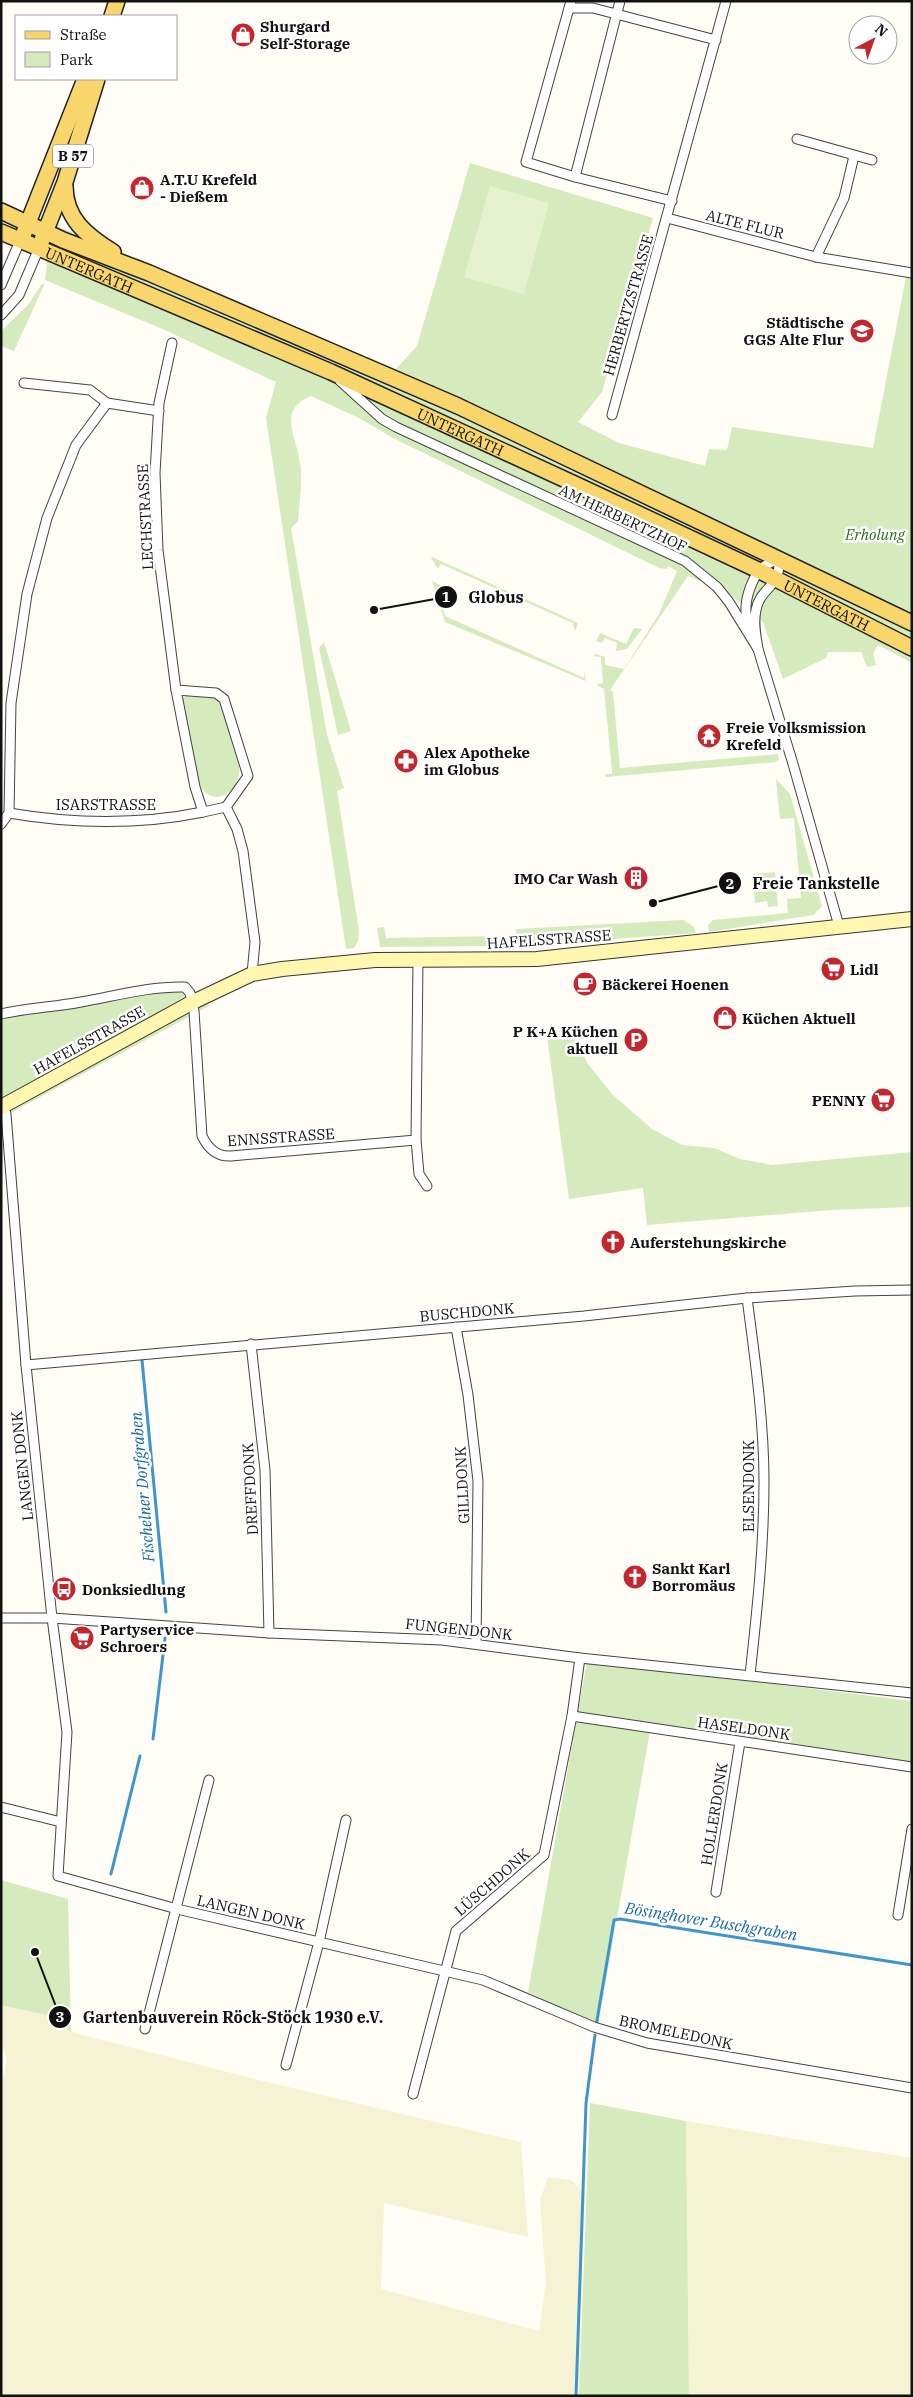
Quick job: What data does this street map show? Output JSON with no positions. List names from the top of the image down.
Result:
{
  "streets": {
    "main road": ["B 57", "UNTERGATH", "HAFELSSTRASSE"],
    "street": [
      "ALTE FLUR",
      "HERBERTZSTRASSE",
      "LECHSTRASSE",
      "AM HERBERTZHOF",
      "ISARSTRASSE",
      "ENNSSTRASSE",
      "BUSCHDONK",
      "LANGEN DONK",
      "GILLDONK",
      "ELSENDONK",
      "DREFFDONK",
      "FUNGENDONK",
      "HASELDONK",
      "HOLLERDONK",
      "LÜSCHDONK",
      "BROMELEDONK"
    ]
  },
  "crossings": [
    ["B 57", "UNTERGATH"],
    ["ALTE FLUR", "HERBERTZSTRASSE"],
    ["UNTERGATH", "AM HERBERTZHOF"],
    ["LECHSTRASSE", "ISARSTRASSE"],
    ["AM HERBERTZHOF", "HAFELSSTRASSE"],
    ["HAFELSSTRASSE", "ENNSSTRASSE"],
    ["HAFELSSTRASSE", "LANGEN DONK"],
    ["BUSCHDONK", "LANGEN DONK"],
    ["BUSCHDONK", "GILLDONK"],
    ["BUSCHDONK", "ELSENDONK"],
    ["BUSCHDONK", "DREFFDONK"],
    ["LANGEN DONK", "FUNGENDONK"],
    ["LANGEN DONK", "LÜSCHDONK"],
    ["LANGEN DONK", "BROMELEDONK"],
    ["GILLDONK", "FUNGENDONK"],
    ["ELSENDONK", "FUNGENDONK"],
    ["DREFFDONK", "FUNGENDONK"],
    ["FUNGENDONK", "LÜSCHDONK"],
    ["HASELDONK", "HOLLERDONK"],
    ["HASELDONK", "LÜSCHDONK"],
    ["LÜSCHDONK", "BROMELEDONK"]
  ],
  "water": ["Fischelner Dorfgraben", "Bösinghover Buschgraben"],
  "parks": ["Erholung"],
  "places": {
    "shop": ["Shurgard Self-Storage", "A.T.U Krefeld - Dießem", "Küchen Aktuell"],
    "school or university": ["Städtische GGS Alte Flur"],
    "other": ["Globus", "Freie Tankstelle", "Gartenbauverein Röck-Stöck 1930 e.V."],
    "temple": ["Freie Volksmission Krefeld"],
    "pharmacy": ["Alex Apotheke im Globus"],
    "building": ["IMO Car Wash"],
    "supermarket": ["Lidl", "PENNY", "Partyservice Schroers"],
    "cafe": ["Bäckerei Hoenen"],
    "parking": ["P K+A Küchen aktuell"],
    "church": ["Auferstehungskirche", "Sankt Karl Borromäus"],
    "bus stop": ["Donksiedlung"]
  },
  "legend": ["Straße", "Park"],
  "north": "top right"
}
